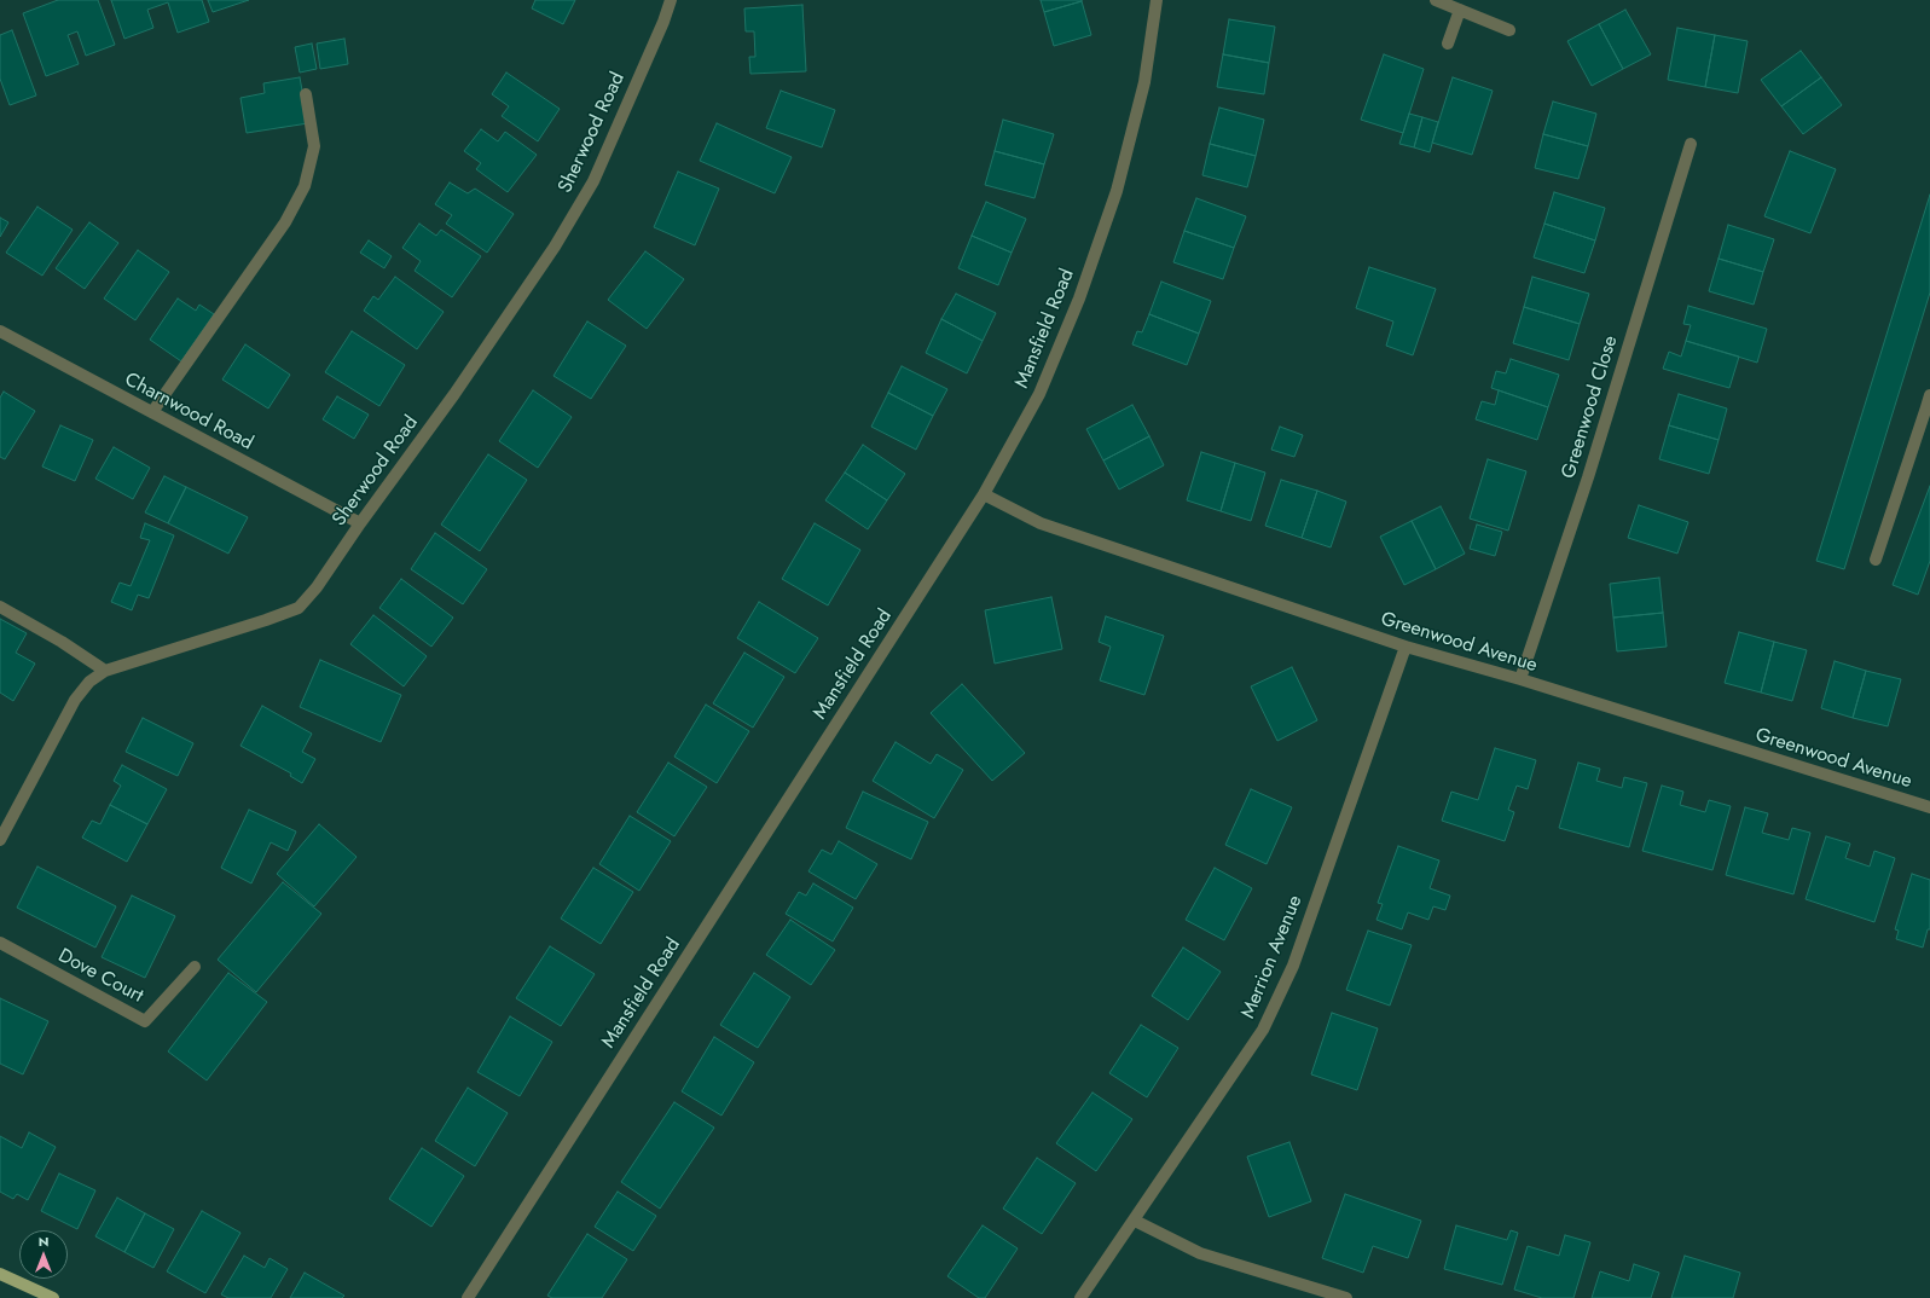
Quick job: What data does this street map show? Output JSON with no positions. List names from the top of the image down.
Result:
{
  "streets": {
    "street": [
      "Sherwood Road",
      "Mansfield Road",
      "Greenwood Close",
      "Charnwood Road",
      "Greenwood Avenue",
      "Merrion Avenue",
      "Dove Court"
    ]
  },
  "crossings": [
    ["Sherwood Road", "Charnwood Road"],
    ["Mansfield Road", "Greenwood Avenue"],
    ["Greenwood Close", "Greenwood Avenue"],
    ["Greenwood Avenue", "Merrion Avenue"]
  ],
  "north": "top"
}
